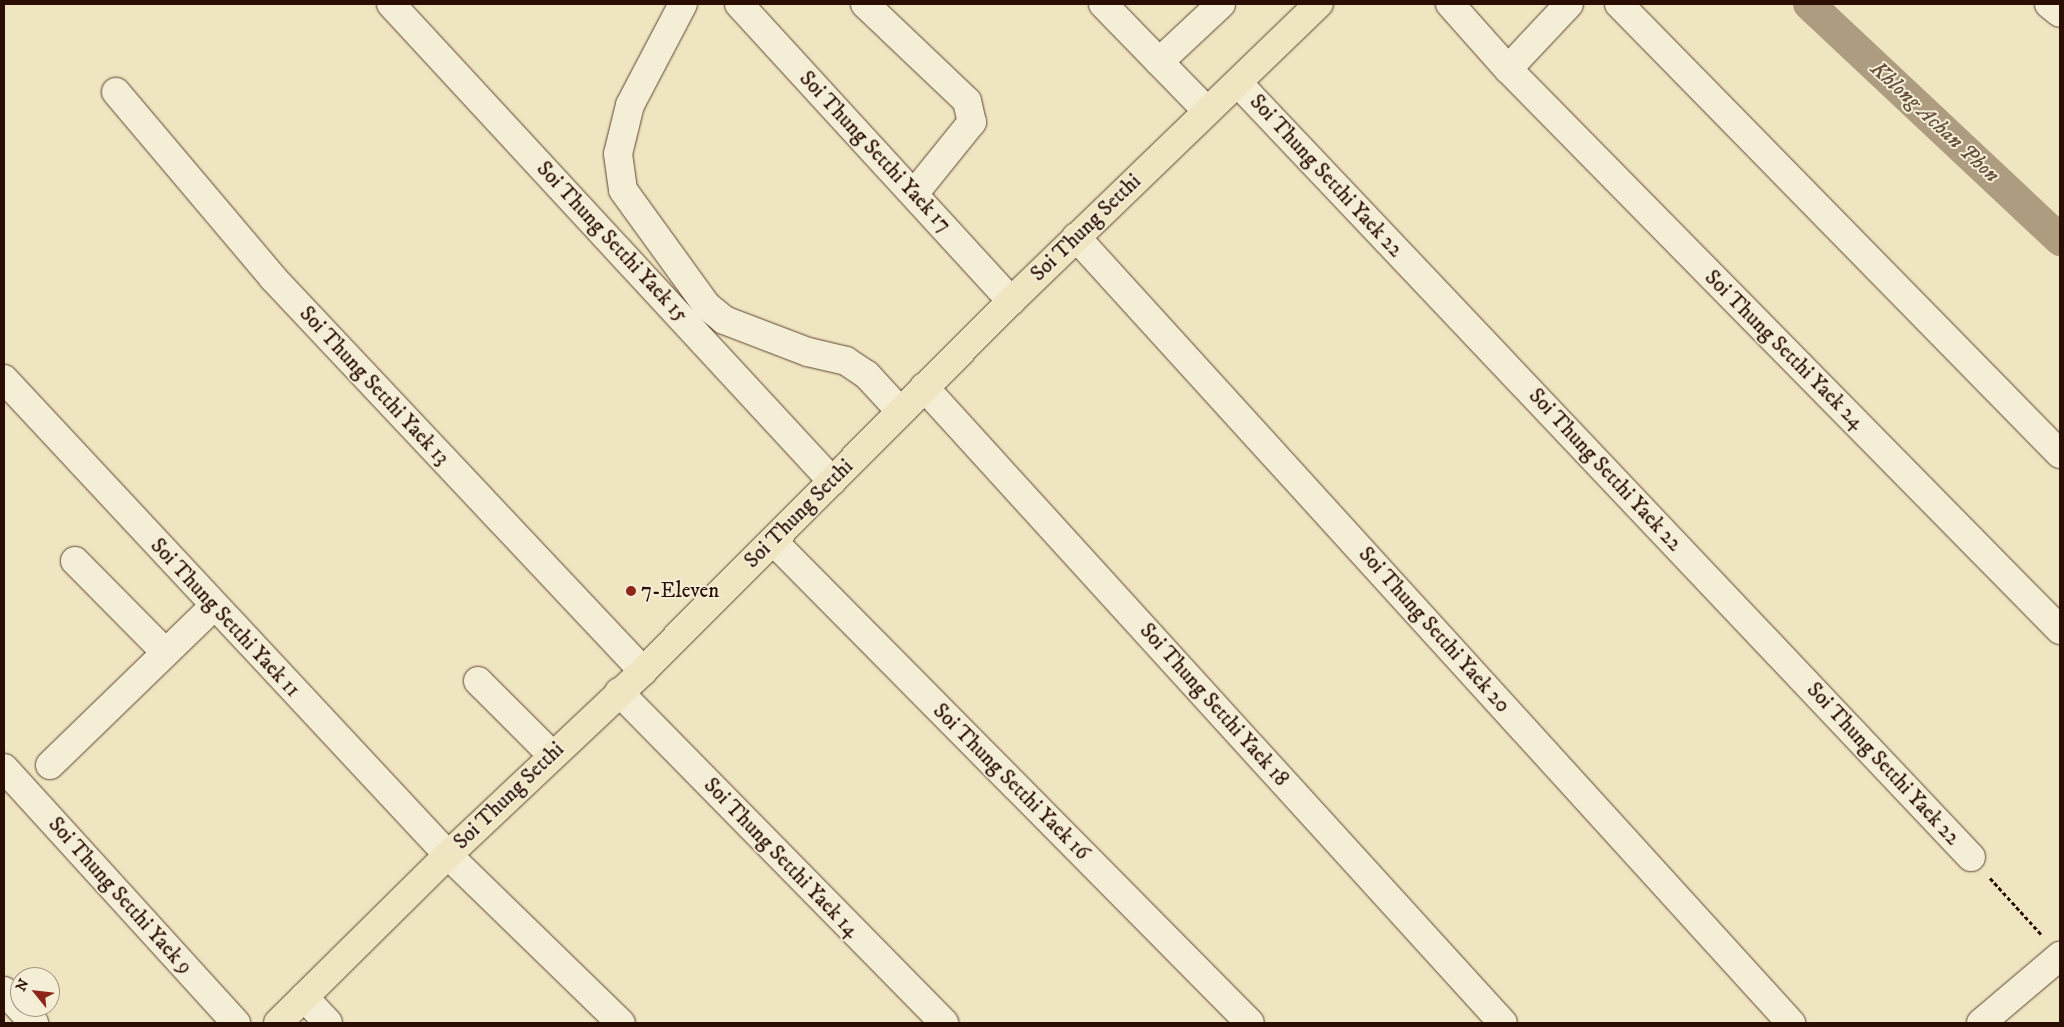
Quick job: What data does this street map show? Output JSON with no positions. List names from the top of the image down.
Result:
{
  "streets": {
    "main road": ["Soi Thung Setthi"],
    "street": [
      "Soi Thung Setthi Yaek 17",
      "Soi Thung Setthi Yaek 22",
      "Soi Thung Setthi Yaek 15",
      "Soi Thung Setthi Yaek 24",
      "Soi Thung Setthi Yaek 13",
      "Soi Thung Setthi Yaek 11",
      "Soi Thung Setthi Yaek 20",
      "Soi Thung Setthi Yaek 18",
      "Soi Thung Setthi Yaek 16",
      "Soi Thung Setthi Yaek 14",
      "Soi Thung Setthi Yaek 9"
    ]
  },
  "crossings": [
    ["Soi Thung Setthi Yaek 17", "Soi Thung Setthi"],
    ["Soi Thung Setthi Yaek 22", "Soi Thung Setthi"],
    ["Soi Thung Setthi", "Soi Thung Setthi Yaek 15"],
    ["Soi Thung Setthi", "Soi Thung Setthi Yaek 13"],
    ["Soi Thung Setthi", "Soi Thung Setthi Yaek 11"],
    ["Soi Thung Setthi", "Soi Thung Setthi Yaek 20"],
    ["Soi Thung Setthi", "Soi Thung Setthi Yaek 18"],
    ["Soi Thung Setthi", "Soi Thung Setthi Yaek 16"],
    ["Soi Thung Setthi", "Soi Thung Setthi Yaek 14"]
  ],
  "water": ["Khlong Achan Phon"],
  "places": ["7-Eleven"],
  "north": "top left"
}
